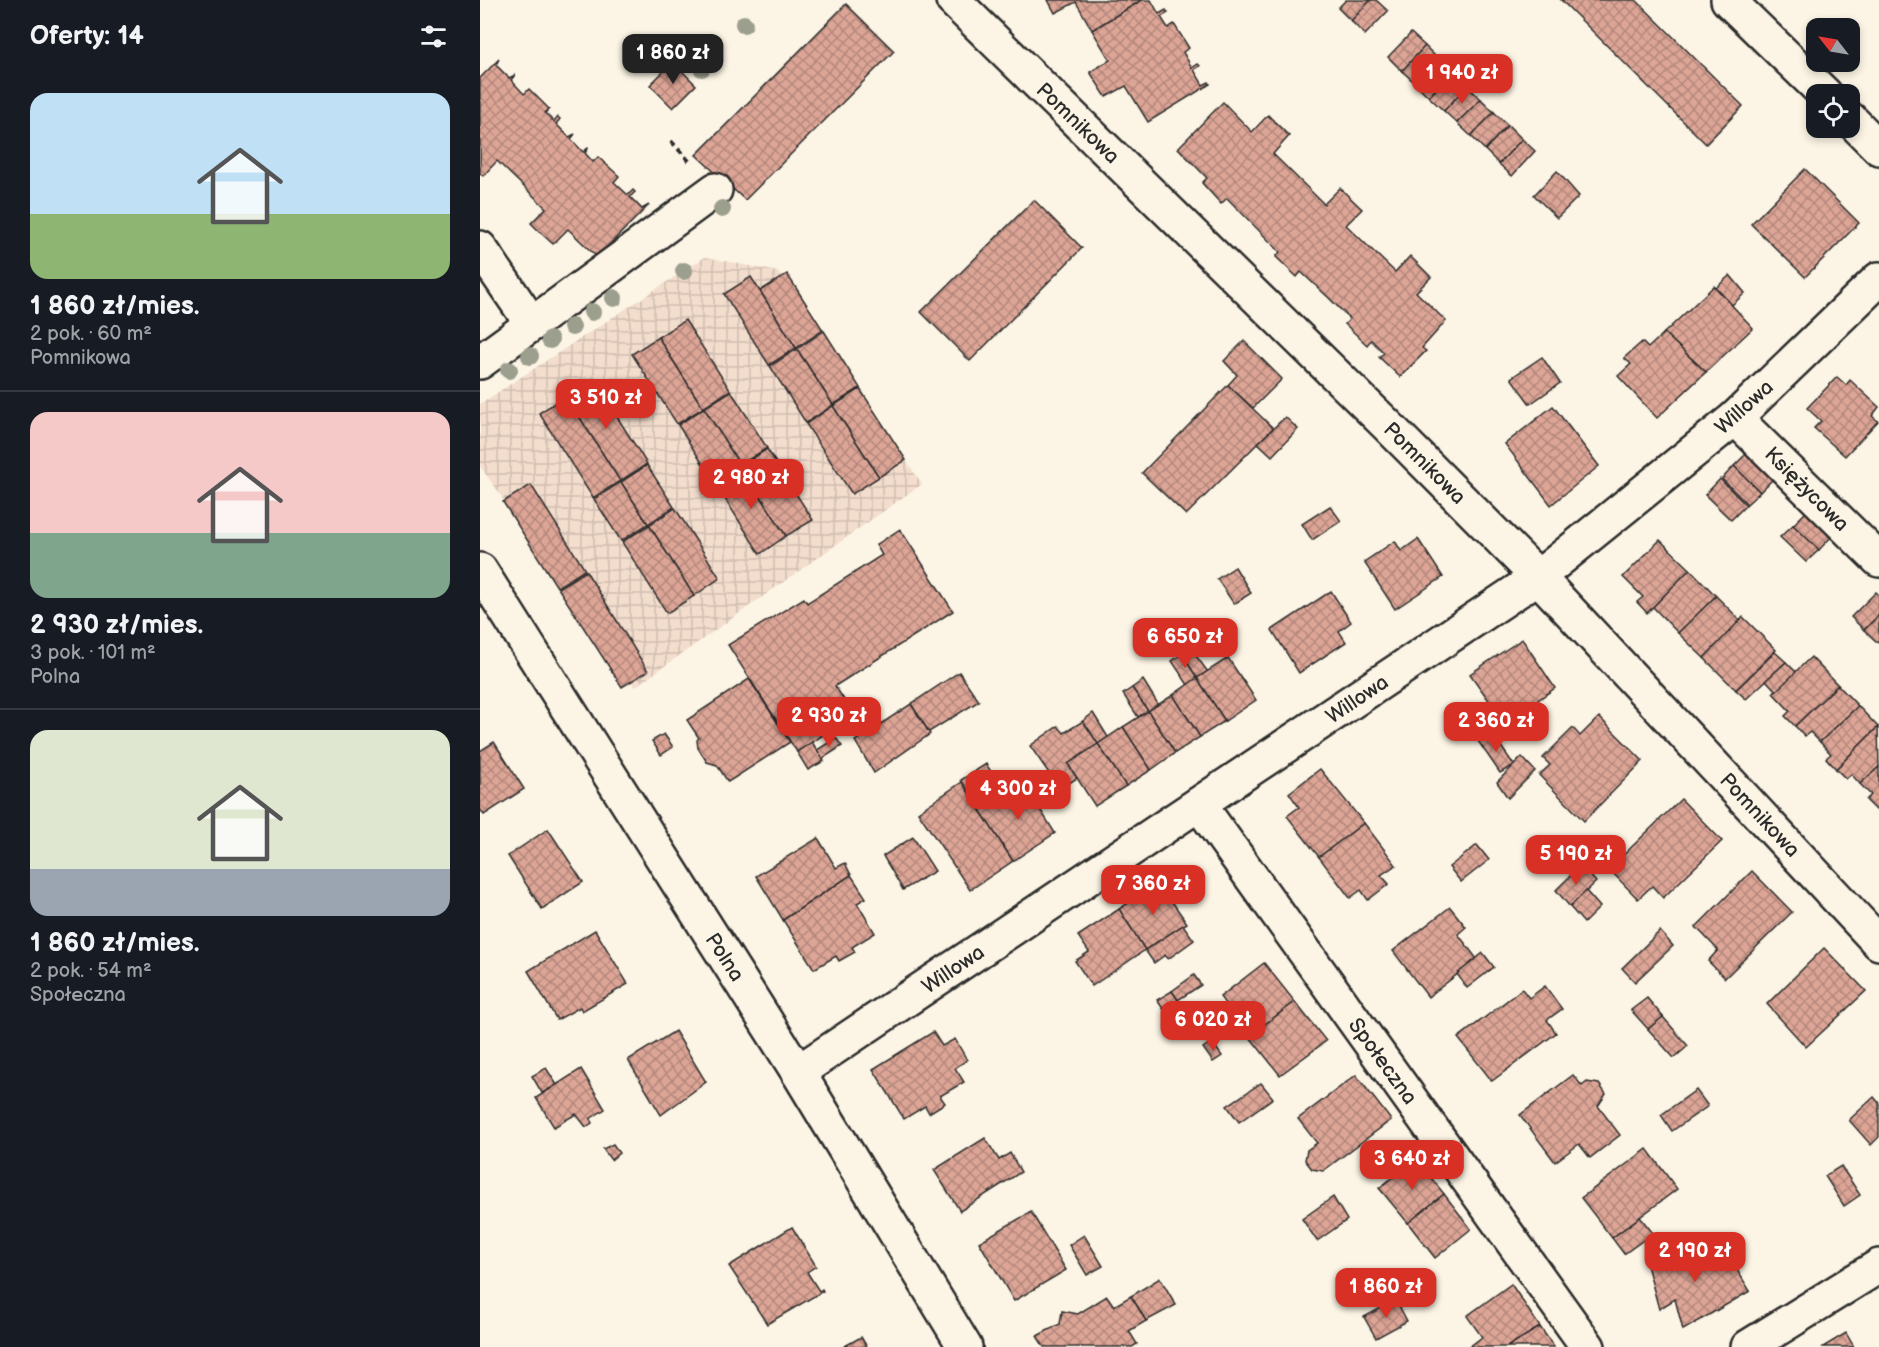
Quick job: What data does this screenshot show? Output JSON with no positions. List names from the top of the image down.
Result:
{
  "streets": {
    "street": [
      "Pomnikowa",
      "Willowa",
      "Księżycowa",
      "Polna",
      "Społeczna"
    ]
  },
  "crossings": [
    ["Pomnikowa", "Willowa"],
    ["Willowa", "Księżycowa"],
    ["Willowa", "Polna"],
    ["Willowa", "Społeczna"]
  ],
  "north": "top left",
  "page": {
    "heading": "Oferty: 14",
    "price": [
      "1 860 zł",
      "1 940 zł",
      "3 510 zł",
      "2 980 zł",
      "6 650 zł",
      "2 930 zł",
      "2 360 zł",
      "4 300 zł",
      "5 190 zł",
      "7 360 zł",
      "6 020 zł",
      "3 640 zł",
      "2 190 zł",
      "1 860 zł"
    ],
    "list": [
      {
        "name": "1 860 zł/mies.",
        "note": "2 pok. · 60 m² · Pomnikowa"
      },
      {
        "name": "2 930 zł/mies.",
        "note": "3 pok. · 101 m² · Polna"
      },
      {
        "name": "1 860 zł/mies.",
        "note": "2 pok. · 54 m² · Społeczna"
      }
    ]
  }
}
